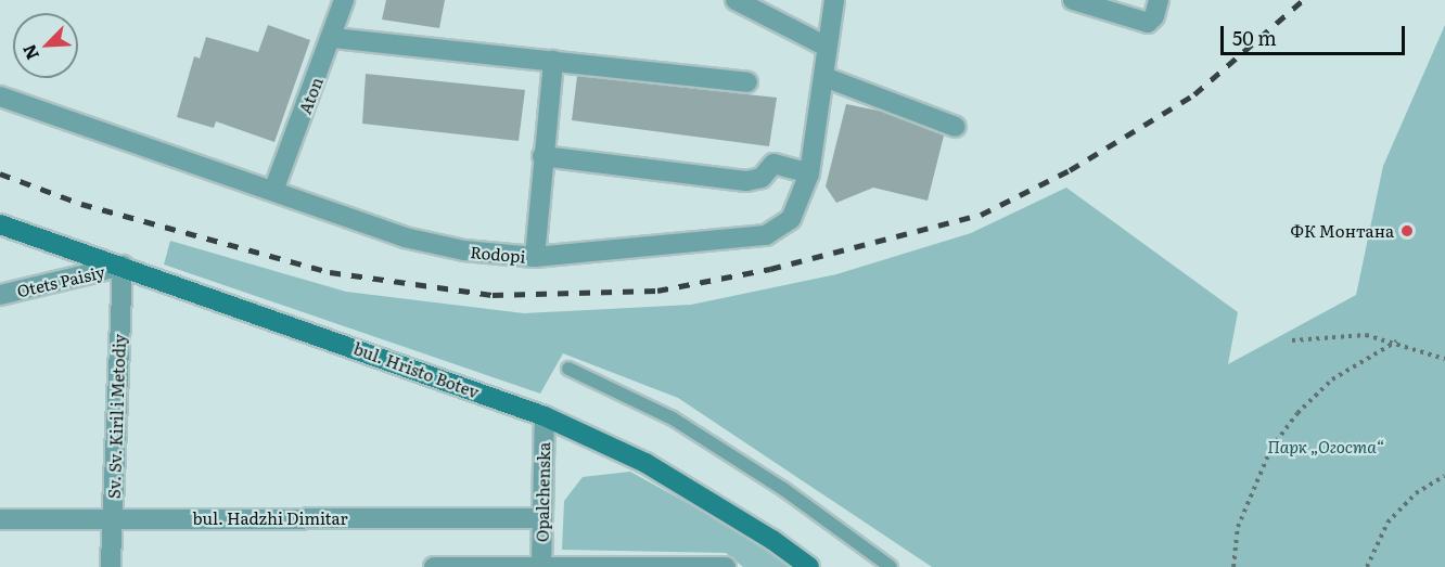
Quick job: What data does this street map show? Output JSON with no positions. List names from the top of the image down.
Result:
{
  "streets": {
    "street": [
      "Aton",
      "Rodopi",
      "Otets Paisiy",
      "bul. Hristo Botev",
      "Sv. Sv. Kiril i Metodiy",
      "Opalchenska",
      "bul. Hadzhi Dimitar"
    ]
  },
  "crossings": [
    ["Aton", "Rodopi"],
    ["Otets Paisiy", "bul. Hristo Botev"],
    ["Otets Paisiy", "Sv. Sv. Kiril i Metodiy"],
    ["bul. Hristo Botev", "Sv. Sv. Kiril i Metodiy"],
    ["bul. Hristo Botev", "Opalchenska"],
    ["Sv. Sv. Kiril i Metodiy", "bul. Hadzhi Dimitar"],
    ["Opalchenska", "bul. Hadzhi Dimitar"]
  ],
  "parks": ["Парк „Огоста“"],
  "places": ["ФК Монтана"],
  "scale_bar": "50 m",
  "north": "bottom left"
}
